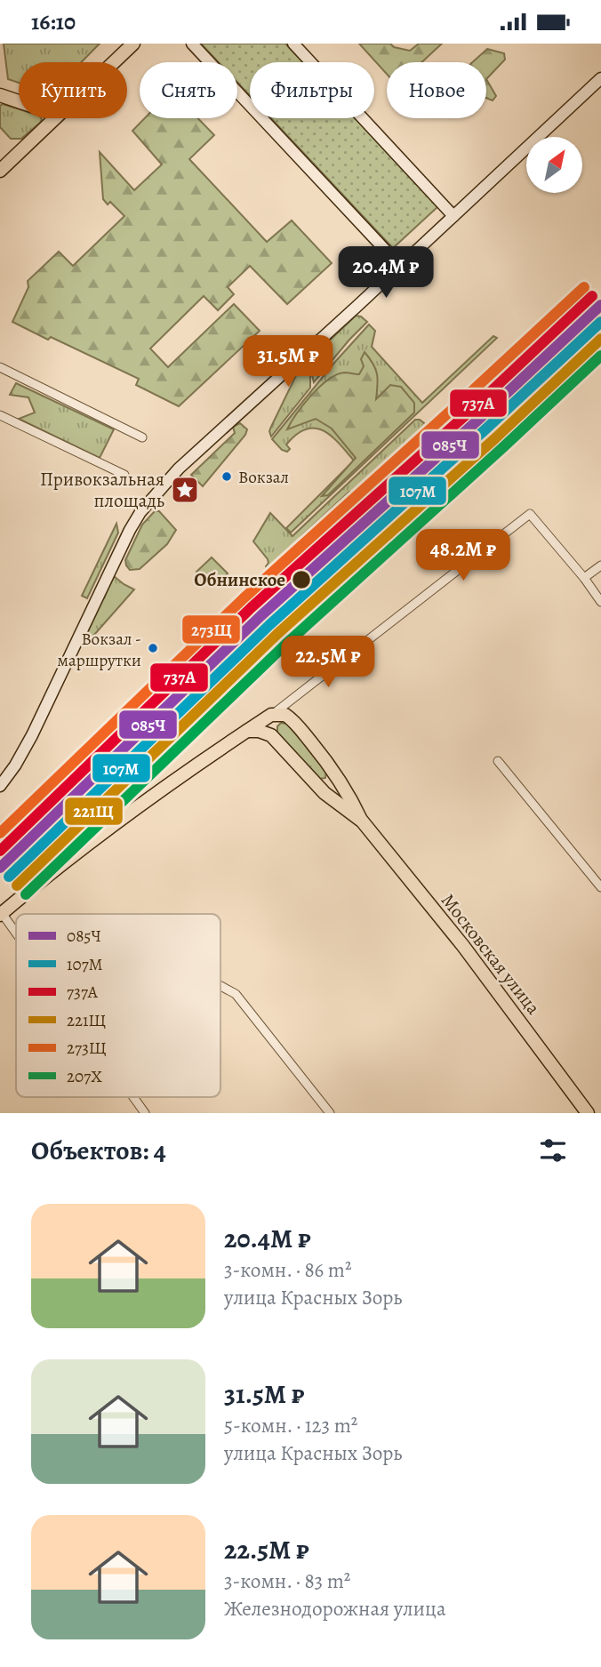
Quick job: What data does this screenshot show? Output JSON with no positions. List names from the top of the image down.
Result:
{
  "streets": {
    "main road": ["Московская улица"]
  },
  "places": {
    "other": ["Вокзал", "Обнинское", "Вокзал - маршрутки"],
    "place": ["Привокзальная площадь"]
  },
  "lines": [
    "transit line 273Щ",
    "transit line 737А",
    "transit line 085Ч",
    "transit line 107М",
    "transit line 221Щ",
    "transit line 207Х"
  ],
  "legend": [
    "085Ч",
    "107М",
    "737А",
    "221Щ",
    "273Щ",
    "207Х"
  ],
  "north": "top right",
  "page": {
    "status": "16:10",
    "chip": [
      "Купить",
      "Снять",
      "Фильтры",
      "Новое"
    ],
    "price": [
      "20.4M ₽",
      "31.5M ₽",
      "48.2M ₽",
      "22.5M ₽"
    ],
    "heading": "Объектов: 4",
    "list": [
      {
        "name": "20.4M ₽",
        "note": "3-комн. · 86 m² · улица Красных Зорь"
      },
      {
        "name": "31.5M ₽",
        "note": "5-комн. · 123 m² · улица Красных Зорь"
      },
      {
        "name": "22.5M ₽",
        "note": "3-комн. · 83 m² · Железнодорожная улица"
      }
    ]
  }
}
